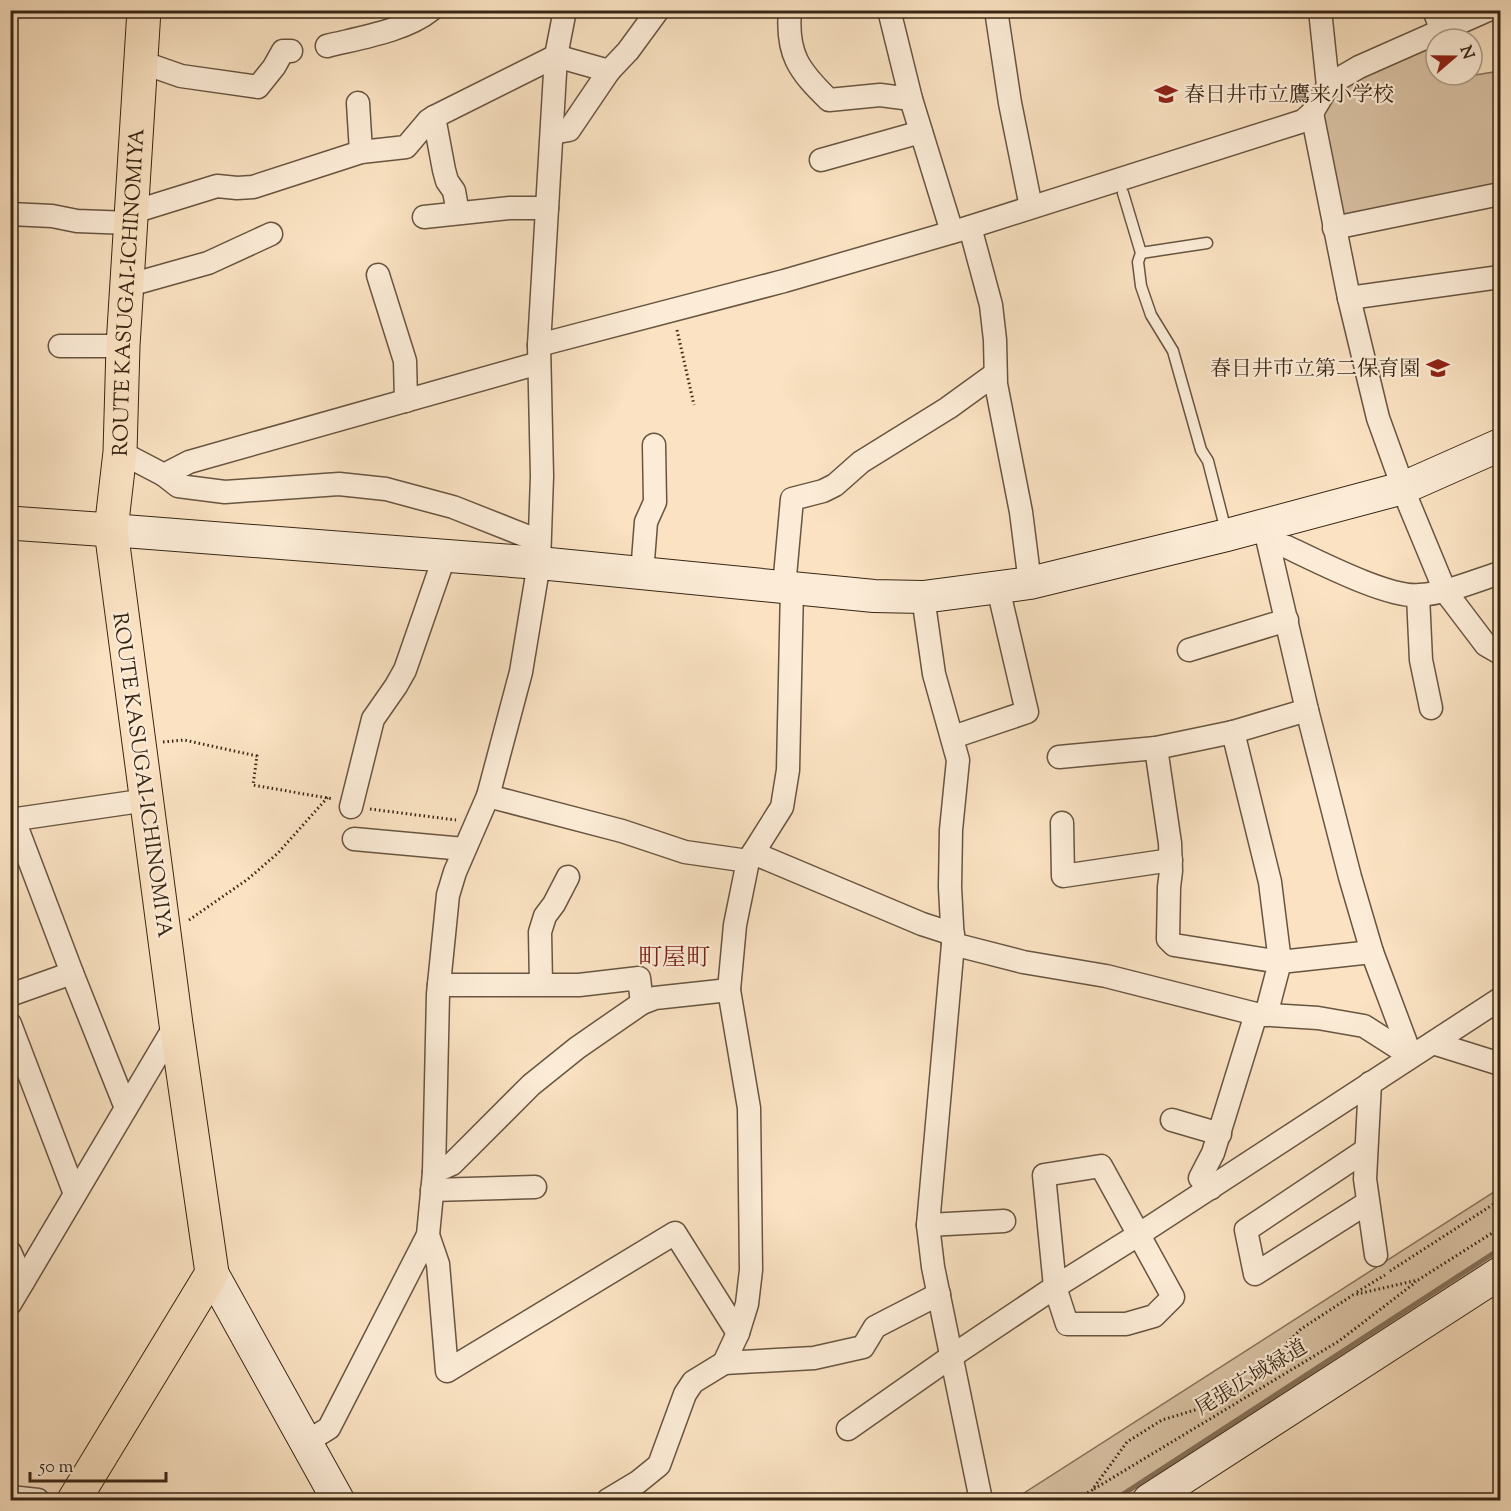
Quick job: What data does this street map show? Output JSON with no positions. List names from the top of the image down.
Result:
{
  "streets": {
    "main road": ["ROUTE KASUGAI-ICHINOMIYA"],
    "path": ["尾張広域緑道"]
  },
  "districts": ["町屋町"],
  "places": {
    "school or university": ["春日井市立鷹来小学校", "春日井市立第二保育園"]
  },
  "scale_bar": "50 m",
  "north": "right"
}
